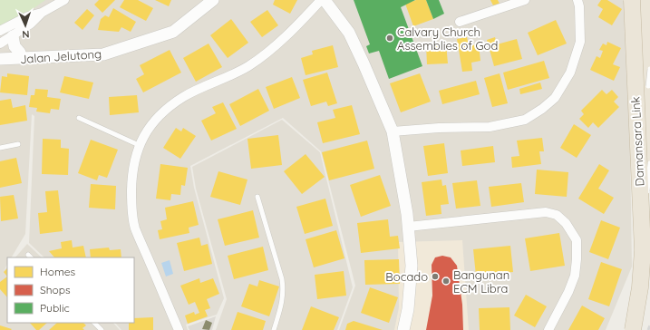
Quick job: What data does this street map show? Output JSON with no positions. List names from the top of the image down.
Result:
{
  "streets": {
    "highway": ["Damansara Link"],
    "street": ["Jalan Jelutong"]
  },
  "places": ["Calvary Church Assemblies of God", "Bocado", "Bangunan ECM Libra"],
  "legend": ["Homes", "Shops", "Public"],
  "north": "bottom"
}
